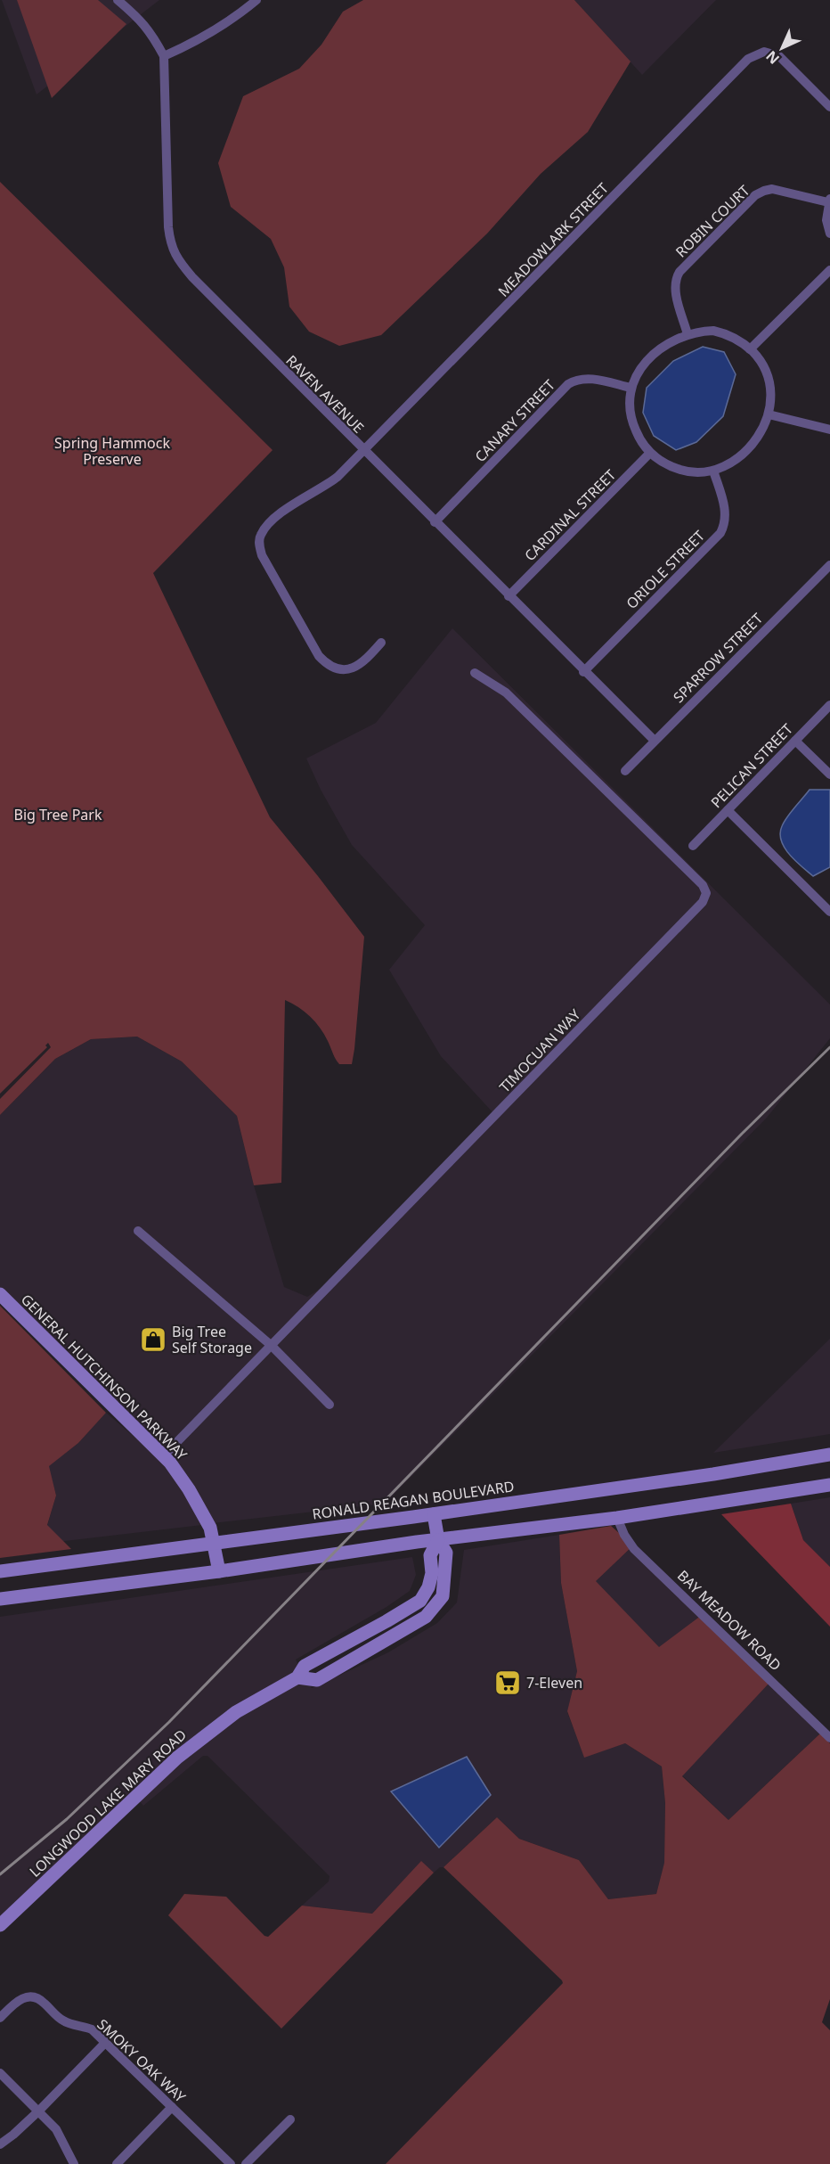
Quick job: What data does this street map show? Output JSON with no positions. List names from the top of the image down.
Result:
{
  "streets": {
    "main road": ["GENERAL HUTCHINSON PARKWAY", "RONALD REAGAN BOULEVARD", "LONGWOOD LAKE MARY ROAD"],
    "street": [
      "ROBIN COURT",
      "MEADOWLARK STREET",
      "RAVEN AVENUE",
      "CANARY STREET",
      "CARDINAL STREET",
      "ORIOLE STREET",
      "SPARROW STREET",
      "PELICAN STREET",
      "TIMOCUAN WAY",
      "BAY MEADOW ROAD",
      "SMOKY OAK WAY"
    ]
  },
  "crossings": [
    ["ROBIN COURT", "CANARY STREET"],
    ["ROBIN COURT", "CARDINAL STREET"],
    ["ROBIN COURT", "ORIOLE STREET"],
    ["MEADOWLARK STREET", "RAVEN AVENUE"],
    ["RAVEN AVENUE", "CANARY STREET"],
    ["RAVEN AVENUE", "CARDINAL STREET"],
    ["RAVEN AVENUE", "ORIOLE STREET"],
    ["RAVEN AVENUE", "SPARROW STREET"],
    ["CANARY STREET", "CARDINAL STREET"],
    ["CANARY STREET", "ORIOLE STREET"],
    ["CARDINAL STREET", "ORIOLE STREET"],
    ["TIMOCUAN WAY", "GENERAL HUTCHINSON PARKWAY"],
    ["GENERAL HUTCHINSON PARKWAY", "RONALD REAGAN BOULEVARD"],
    ["RONALD REAGAN BOULEVARD", "LONGWOOD LAKE MARY ROAD"]
  ],
  "parks": ["Spring Hammock Preserve", "Big Tree Park"],
  "places": {
    "shop": ["Big Tree Self Storage"],
    "supermarket": ["7-Eleven"]
  },
  "north": "bottom left"
}
